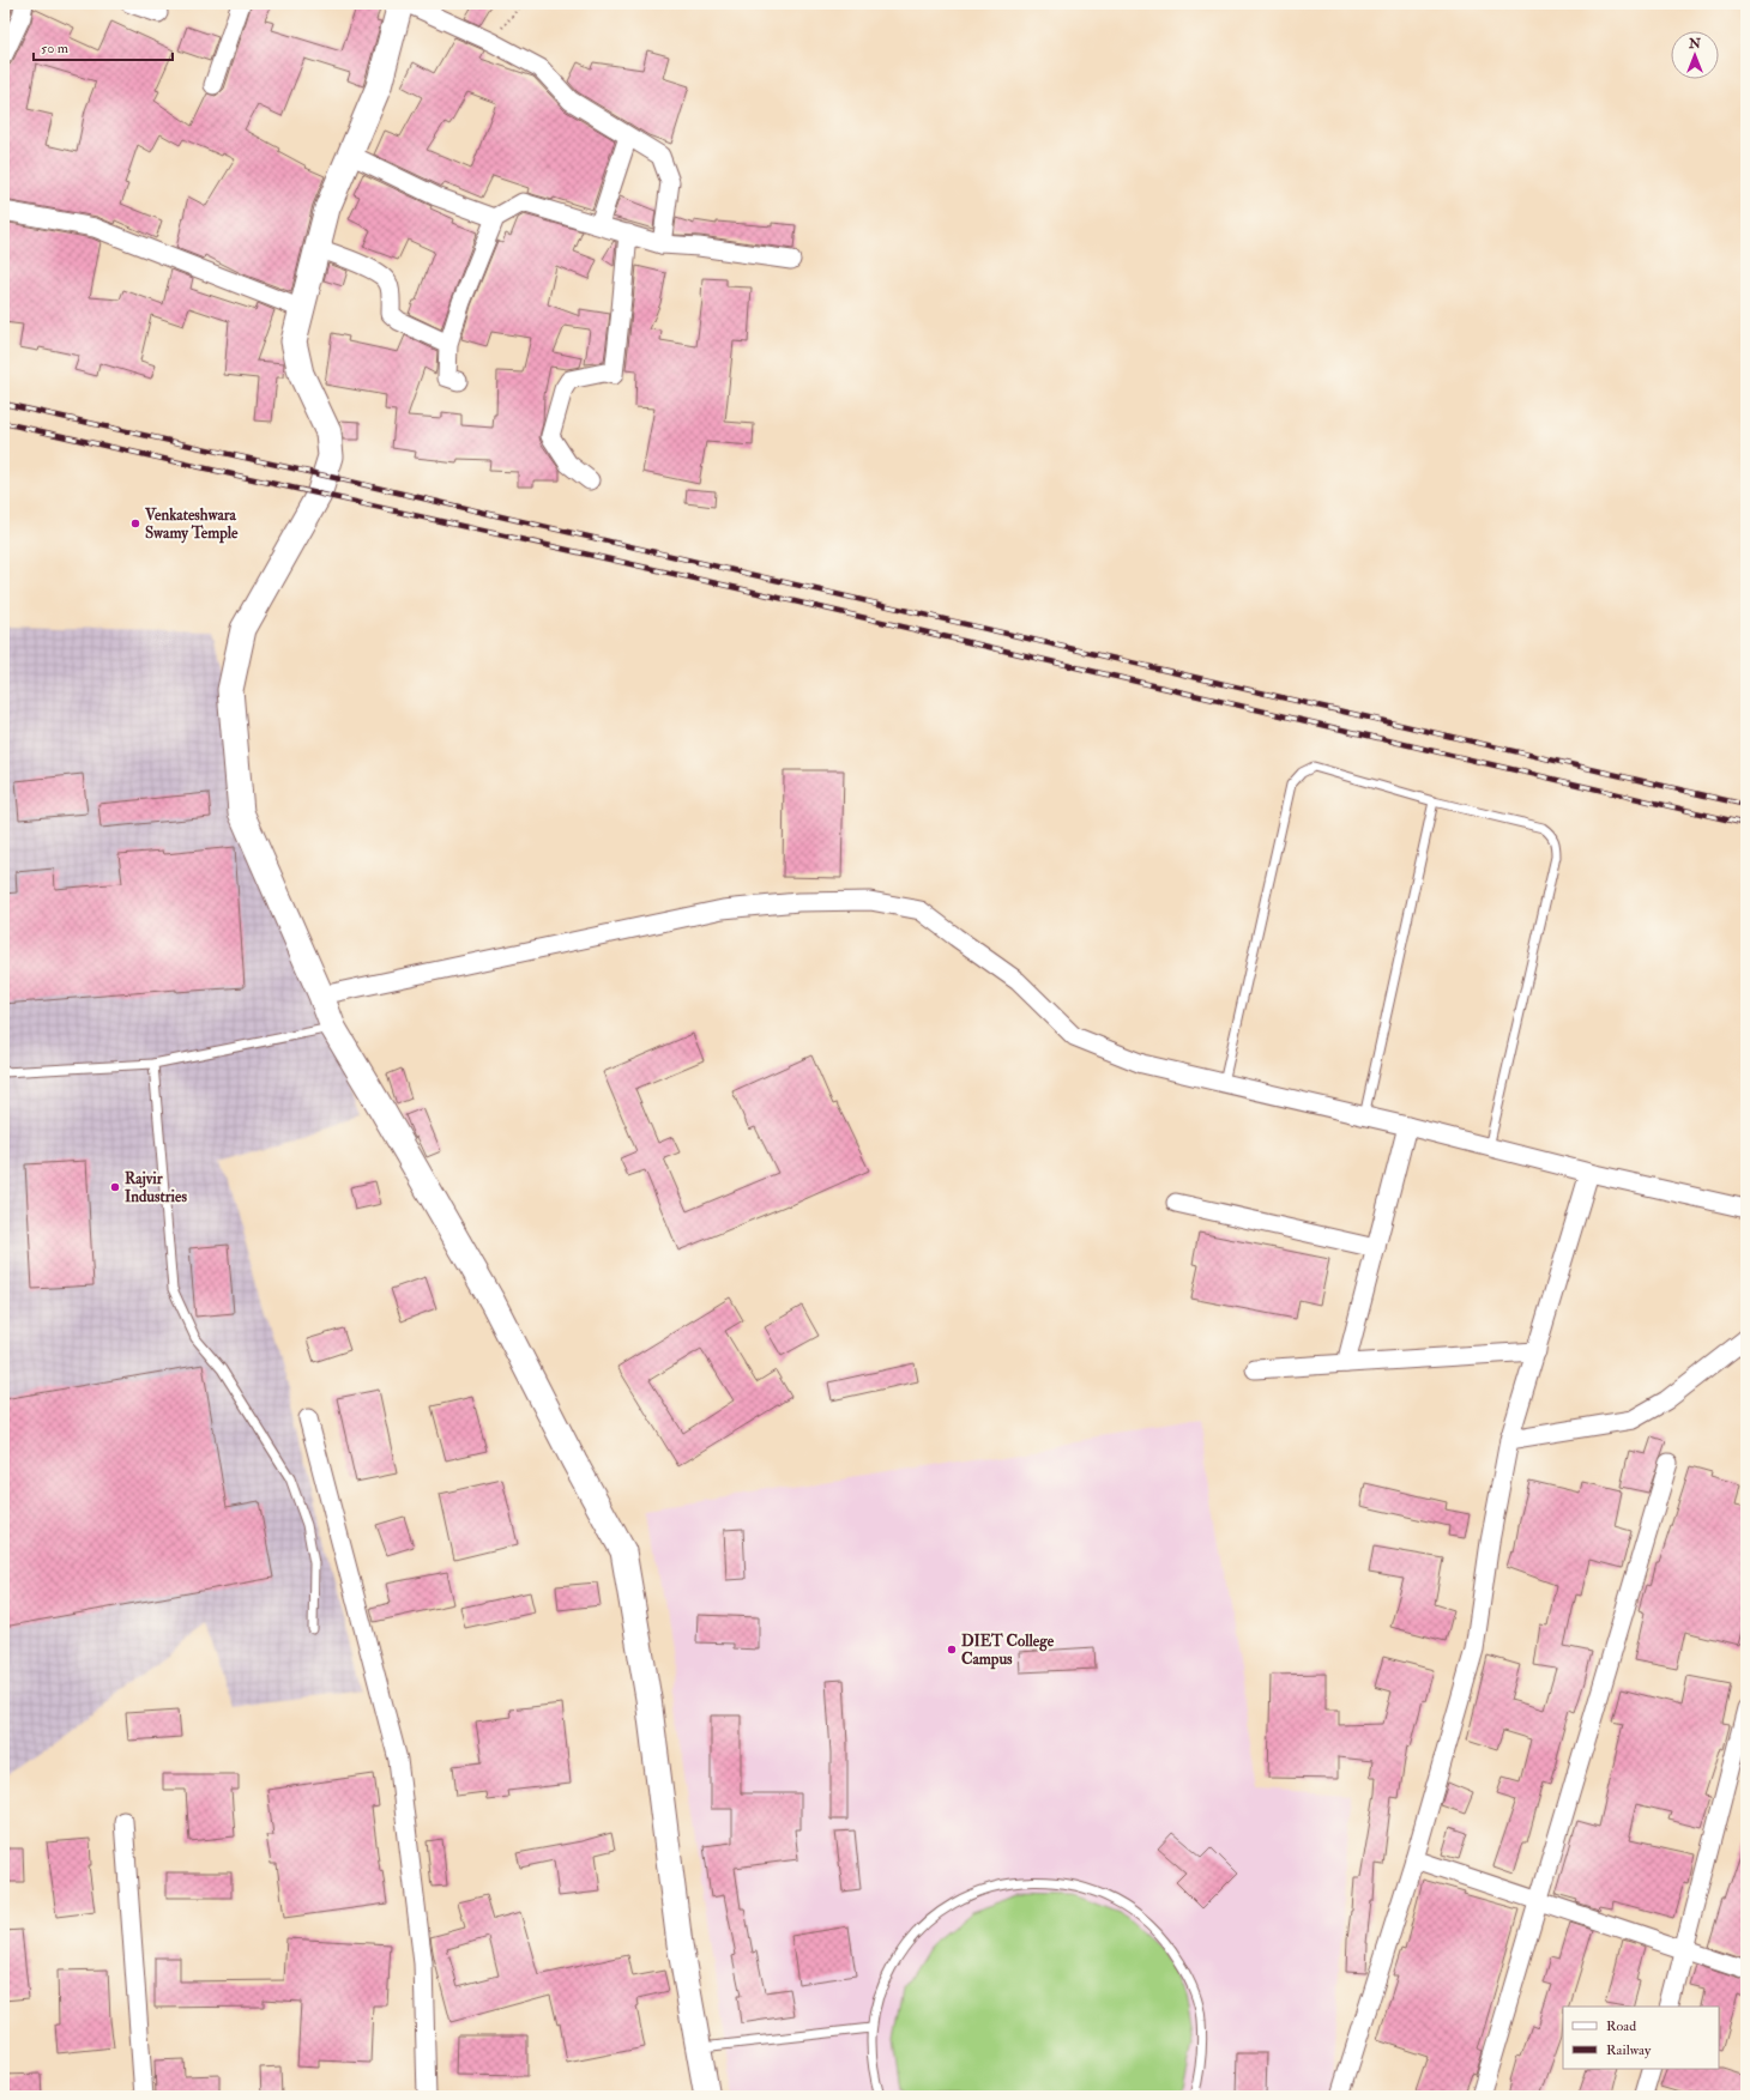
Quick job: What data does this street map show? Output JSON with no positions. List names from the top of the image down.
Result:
{
  "places": ["Venkateshwara Swamy Temple", "Rajvir Industries", "DIET College Campus"],
  "legend": ["Road", "Railway"],
  "scale_bar": "50 m",
  "north": "top"
}
